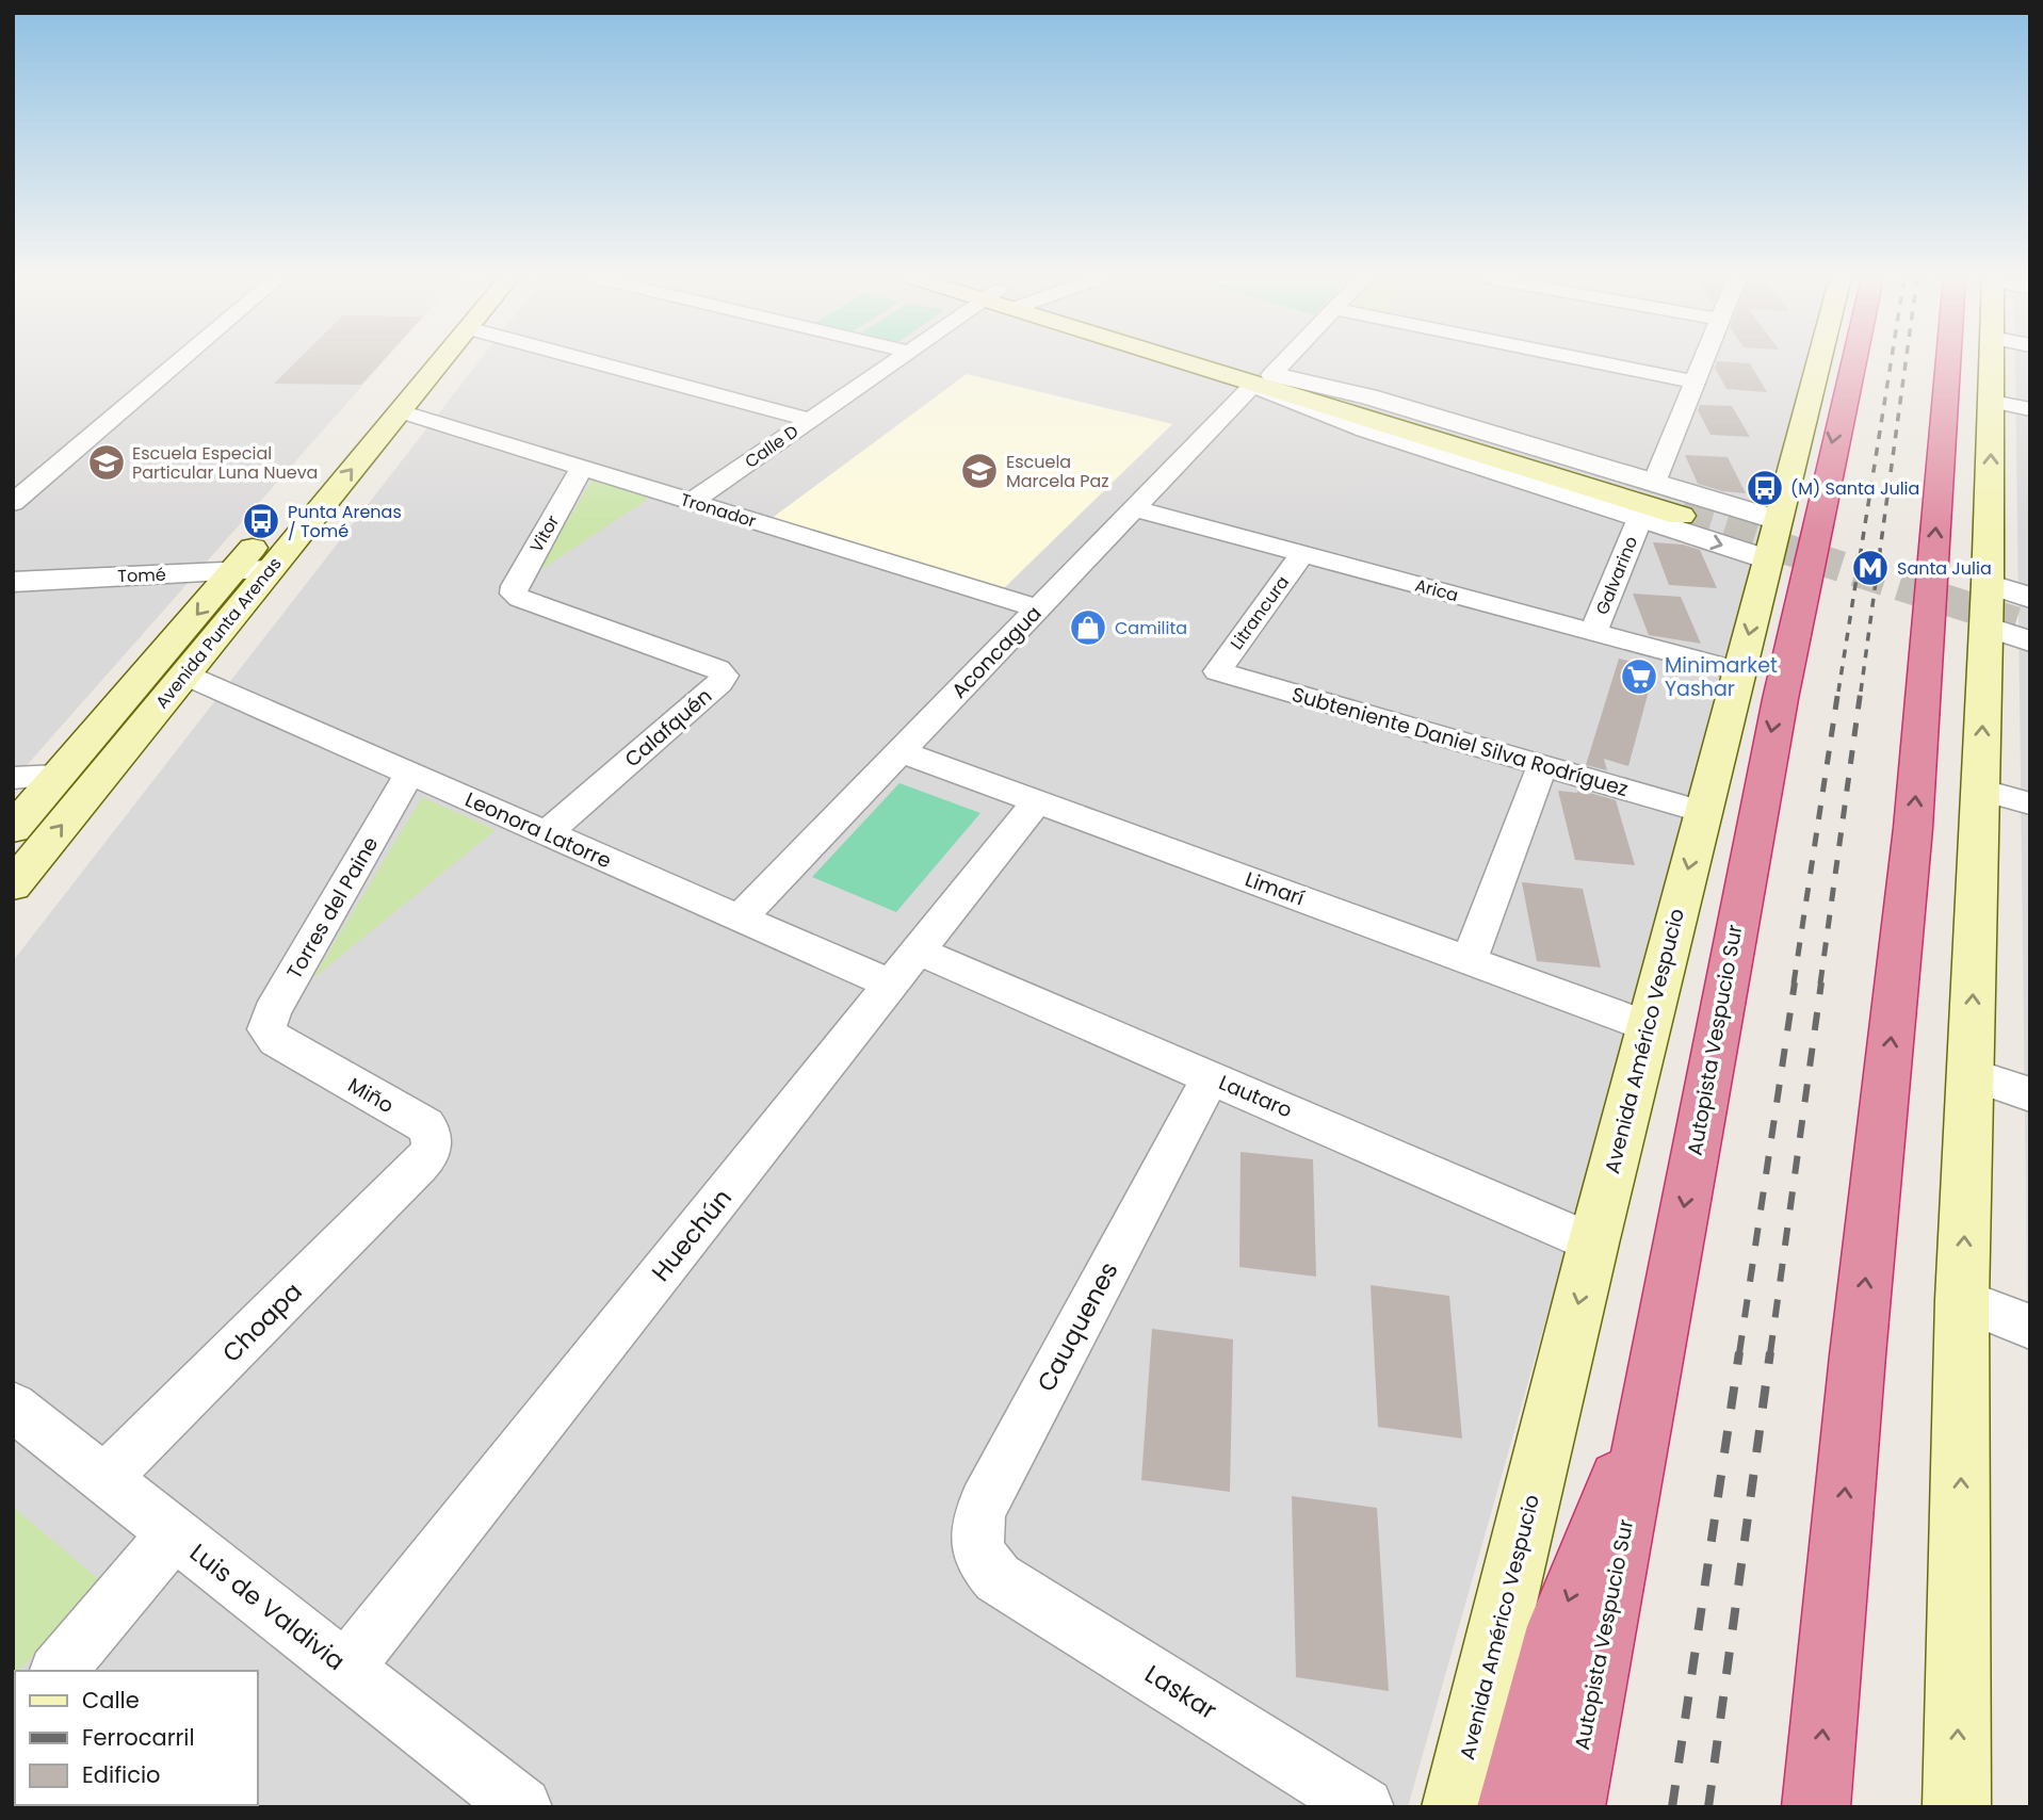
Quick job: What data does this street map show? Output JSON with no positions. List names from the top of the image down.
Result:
{
  "streets": {
    "highway": ["Autopista Vespucio Sur"],
    "main road": ["Avenida Punta Arenas", "Avenida Américo Vespucio"],
    "street": [
      "Calle D",
      "Tronador",
      "Vitor",
      "Tomé",
      "Galvarino",
      "Arica",
      "Litrancura",
      "Aconcagua",
      "Calafquén",
      "Subteniente Daniel Silva Rodríguez",
      "Leonora Latorre",
      "Limarí",
      "Torres del Paine",
      "Miño",
      "Lautaro",
      "Huechún",
      "Choapa",
      "Cauquenes",
      "Luis de Valdivia",
      "Laskar"
    ]
  },
  "crossings": [
    ["Calle D", "Tronador"],
    ["Tronador", "Vitor"],
    ["Tronador", "Avenida Punta Arenas"],
    ["Tronador", "Aconcagua"],
    ["Vitor", "Calafquén"],
    ["Tomé", "Avenida Punta Arenas"],
    ["Galvarino", "Arica"],
    ["Arica", "Litrancura"],
    ["Arica", "Aconcagua"],
    ["Arica", "Avenida Américo Vespucio"],
    ["Litrancura", "Subteniente Daniel Silva Rodríguez"],
    ["Avenida Punta Arenas", "Leonora Latorre"],
    ["Aconcagua", "Leonora Latorre"],
    ["Aconcagua", "Limarí"],
    ["Calafquén", "Leonora Latorre"],
    ["Subteniente Daniel Silva Rodríguez", "Avenida Américo Vespucio"],
    ["Leonora Latorre", "Torres del Paine"],
    ["Leonora Latorre", "Huechún"],
    ["Limarí", "Avenida Américo Vespucio"],
    ["Limarí", "Huechún"],
    ["Torres del Paine", "Miño"],
    ["Avenida Américo Vespucio", "Lautaro"],
    ["Miño", "Choapa"],
    ["Lautaro", "Huechún"],
    ["Lautaro", "Cauquenes"],
    ["Huechún", "Luis de Valdivia"],
    ["Choapa", "Luis de Valdivia"],
    ["Cauquenes", "Laskar"]
  ],
  "places": {
    "school or university": ["Escuela Especial Particular Luna Nueva", "Escuela Marcela Paz"],
    "bus stop": ["(M) Santa Julia", "Punta Arenas / Tomé"],
    "metro station": ["Santa Julia"],
    "shop": ["Camilita"],
    "supermarket": ["Minimarket Yashar"]
  },
  "legend": ["Calle", "Ferrocarril", "Edificio"]
}
